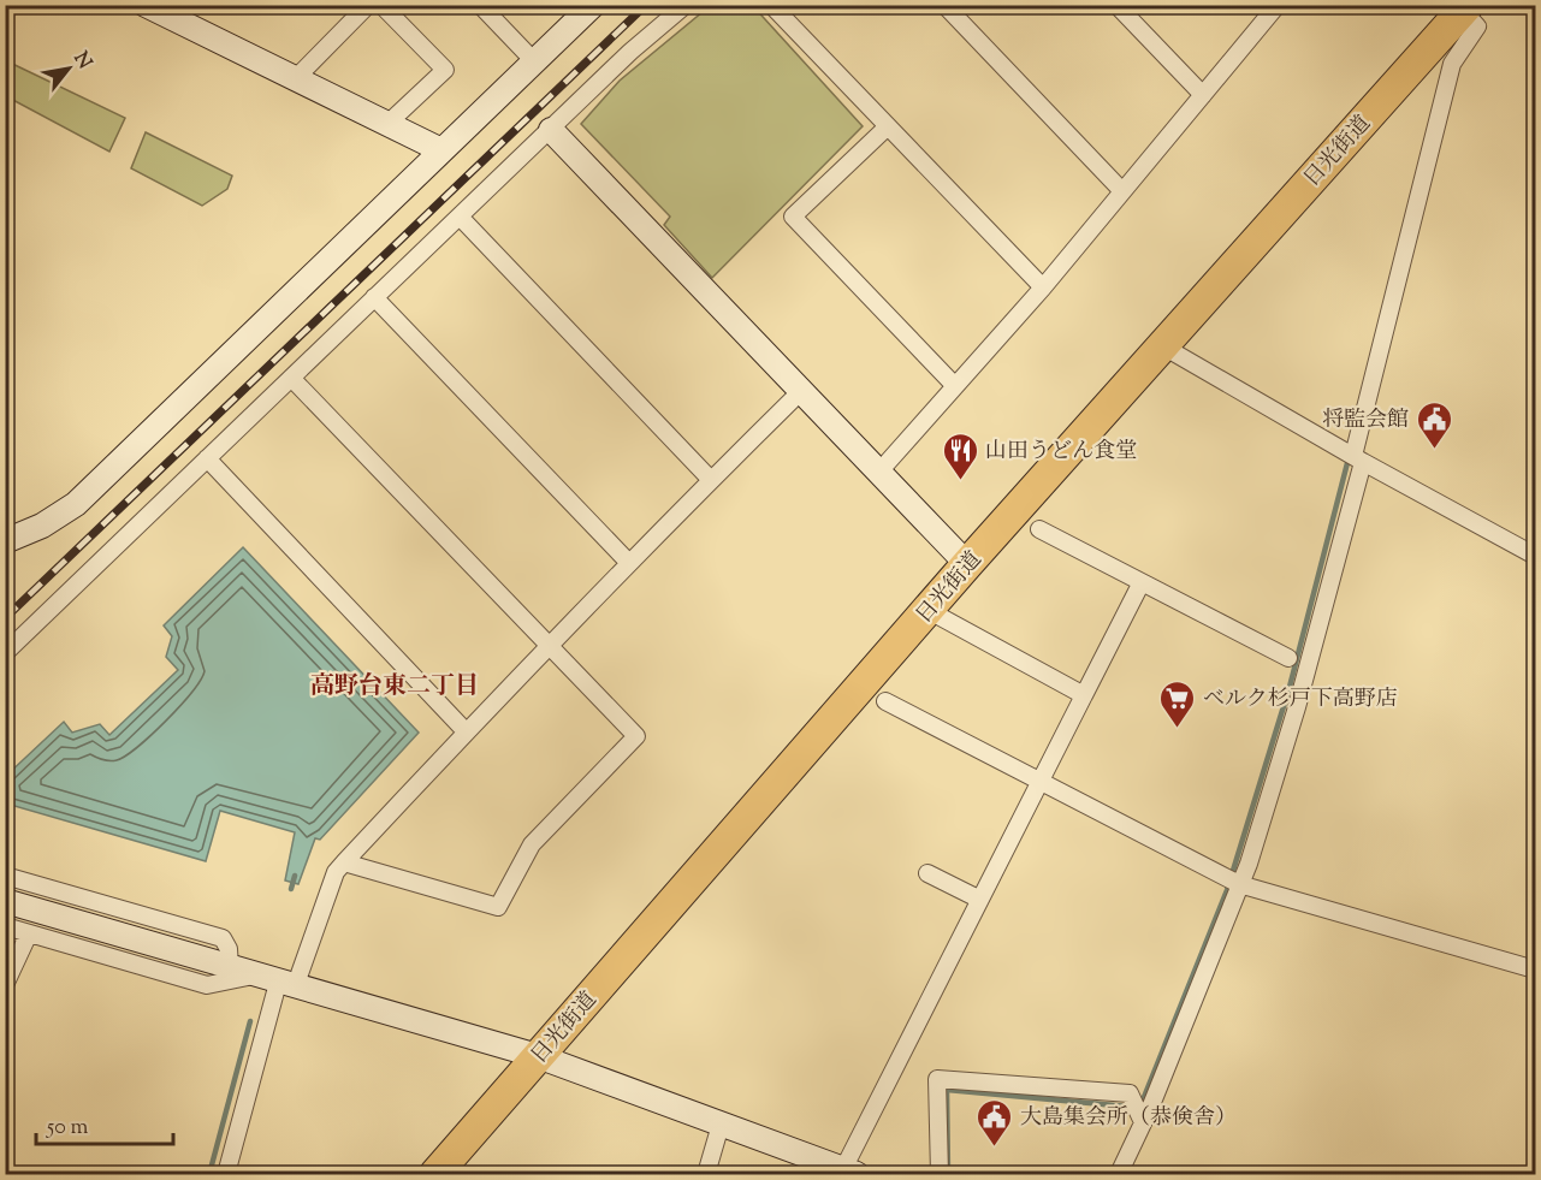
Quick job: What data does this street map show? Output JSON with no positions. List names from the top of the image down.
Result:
{
  "streets": {
    "highway": ["日光街道"]
  },
  "districts": ["高野台東二丁目"],
  "places": {
    "public building": ["将監会館", "大島集会所（恭倹舎）"],
    "restaurant": ["山田うどん食堂"],
    "supermarket": ["ベルク杉戸下高野店"]
  },
  "scale_bar": "50 m",
  "north": "top right"
}
